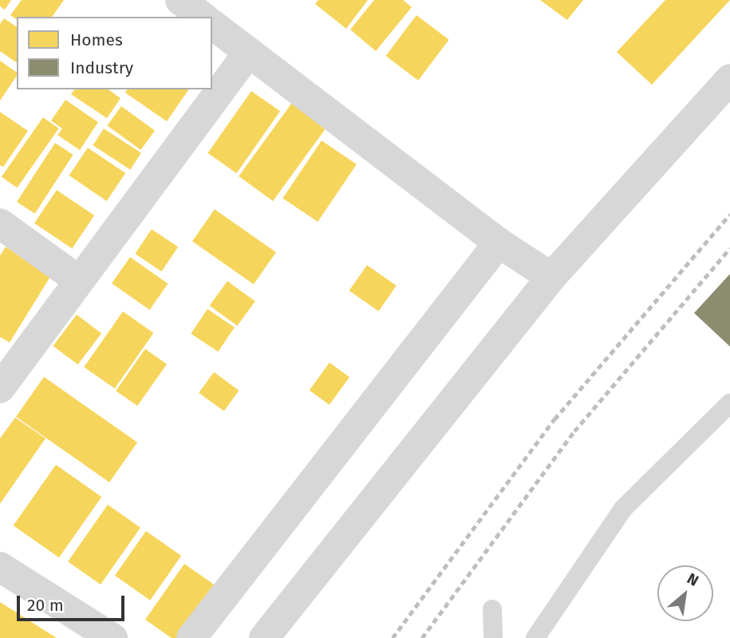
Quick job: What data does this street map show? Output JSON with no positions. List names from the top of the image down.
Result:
{
  "legend": ["Homes", "Industry"],
  "scale_bar": "20 m",
  "north": "top right"
}
